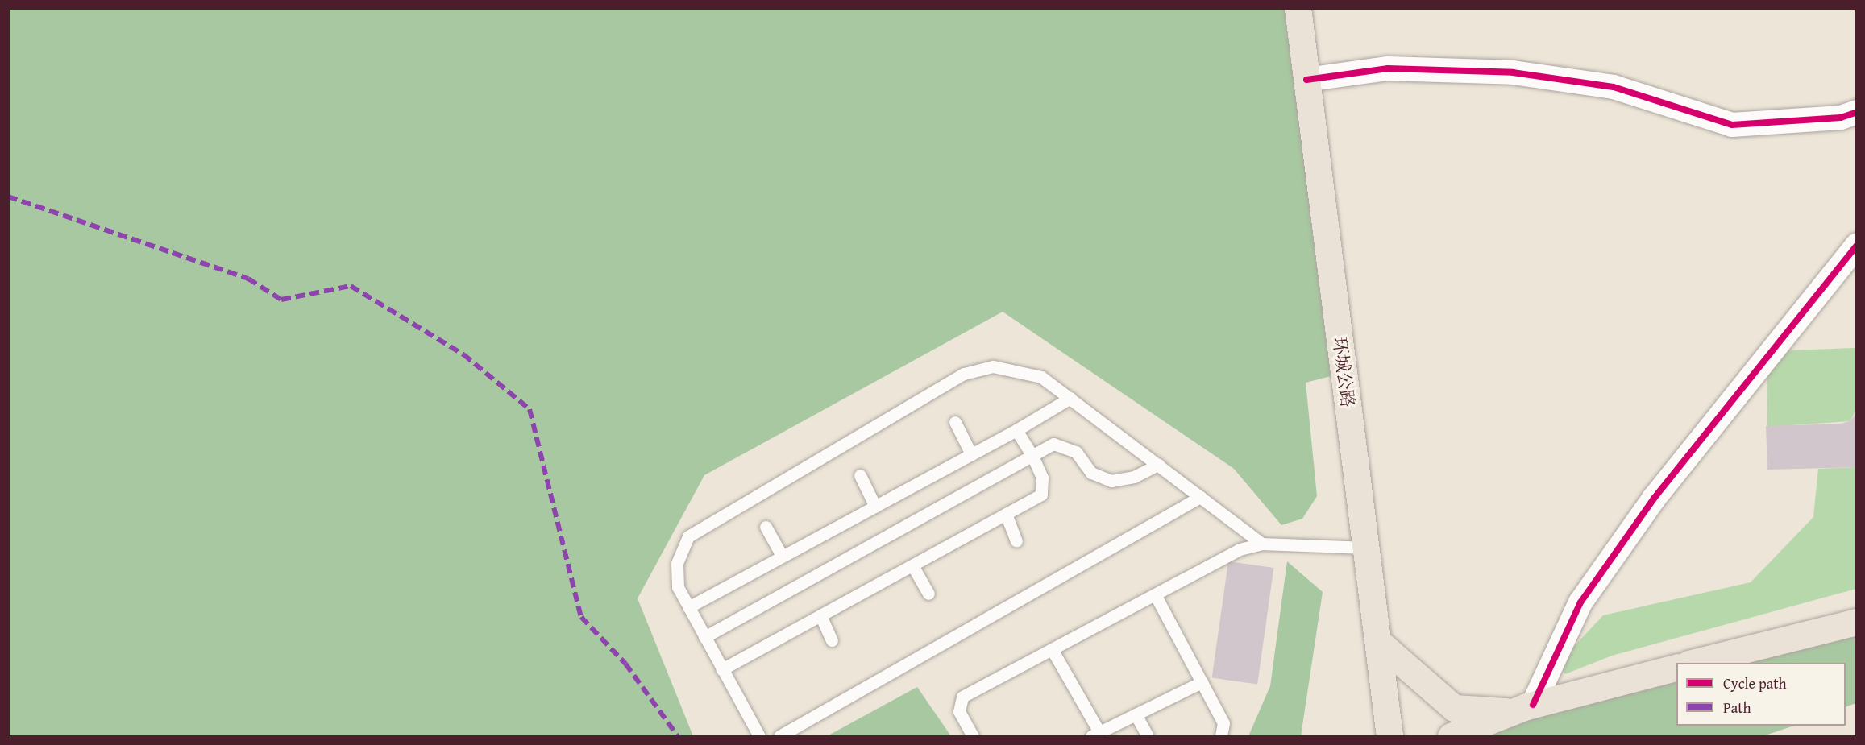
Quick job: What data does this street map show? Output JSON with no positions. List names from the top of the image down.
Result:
{
  "streets": {
    "highway": ["环城公路"]
  },
  "legend": ["Cycle path", "Path"]
}
